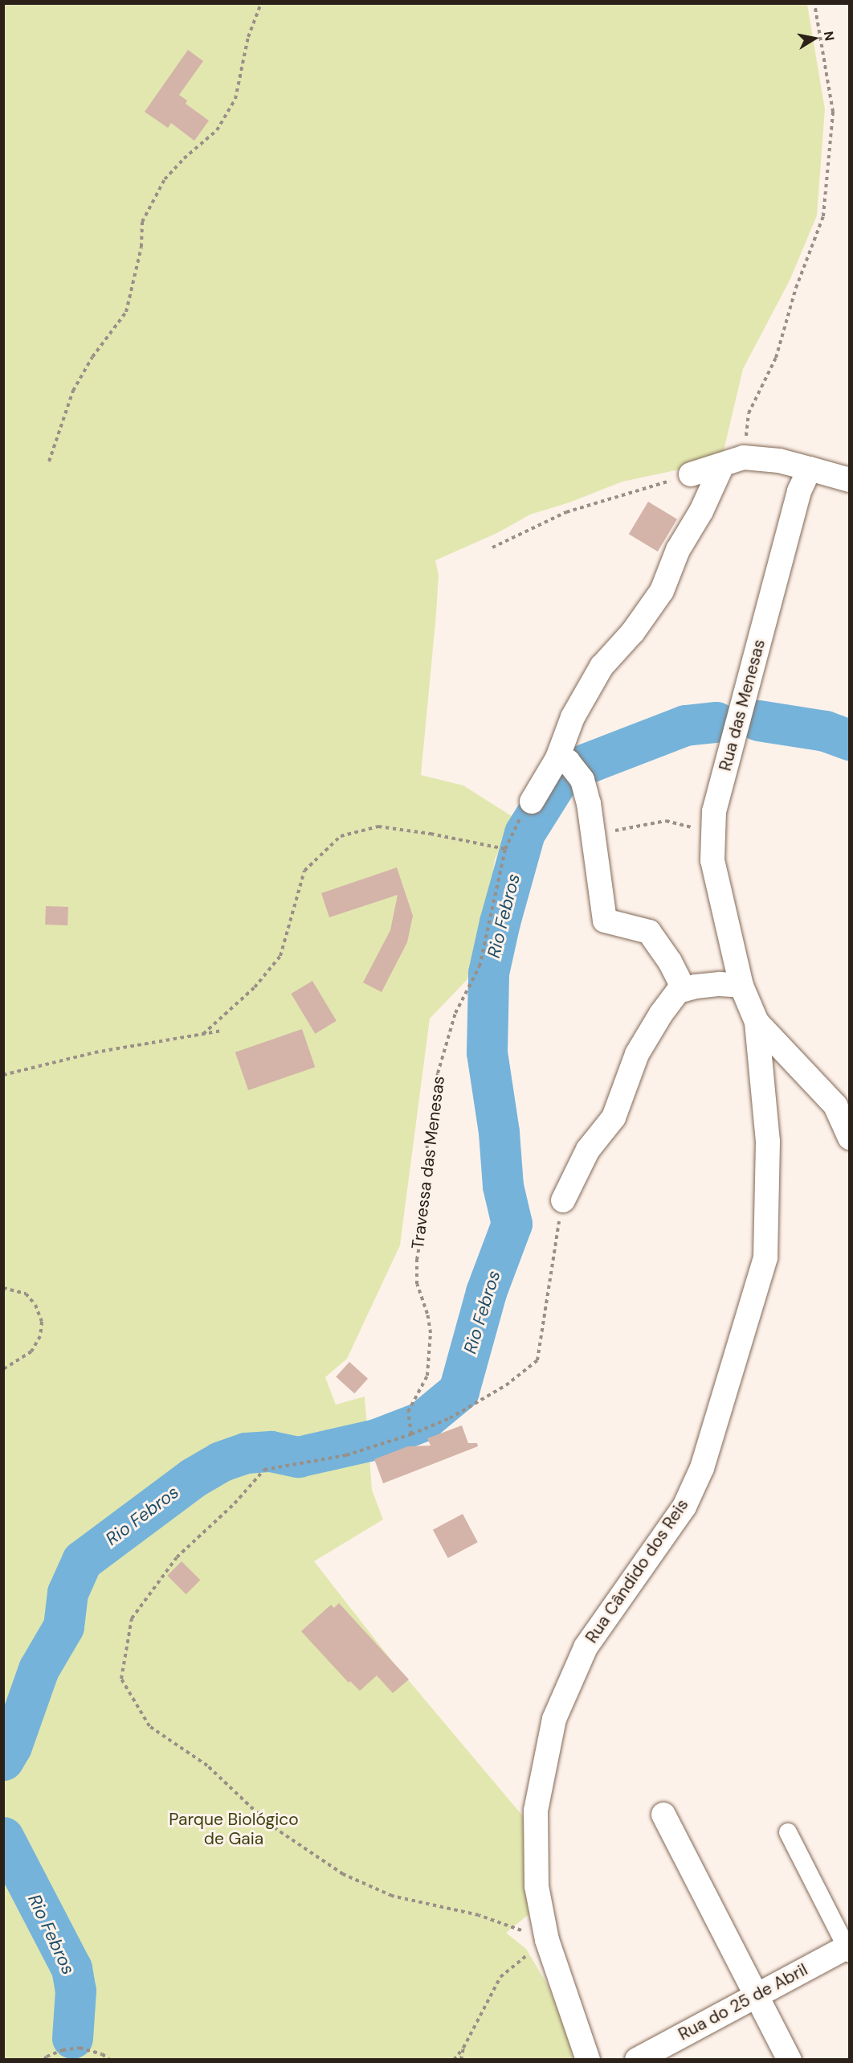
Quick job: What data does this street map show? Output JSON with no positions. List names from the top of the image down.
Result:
{
  "streets": {
    "street": ["Rua das Menesas", "Rua Cândido dos Reis", "Rua do 25 de Abril"],
    "path": ["Travessa das Menesas"]
  },
  "crossings": [
    ["Rua das Menesas", "Rua Cândido dos Reis"]
  ],
  "water": ["Rio Febros"],
  "parks": ["Parque Biológico de Gaia"],
  "north": "right"
}
